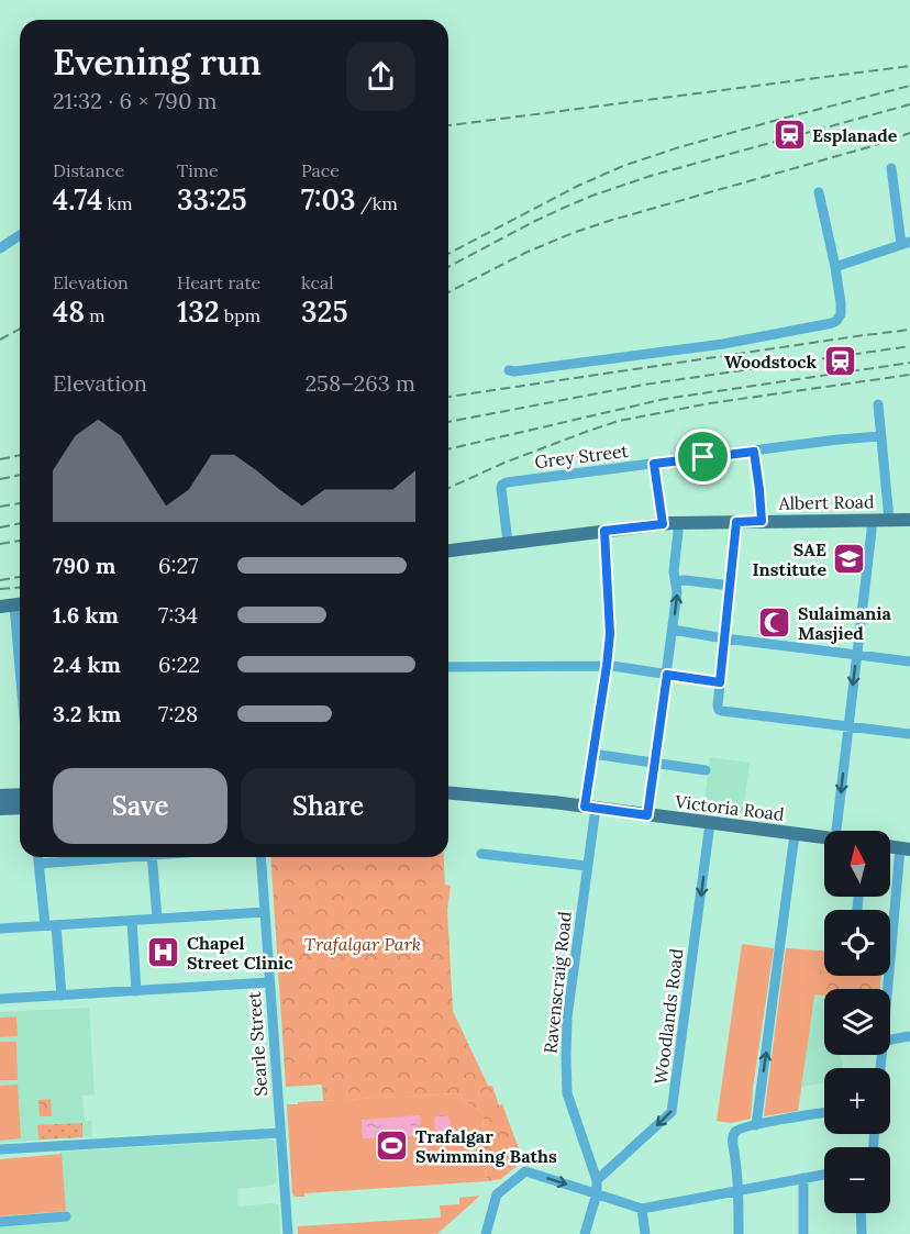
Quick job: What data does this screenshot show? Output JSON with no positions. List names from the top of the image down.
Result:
{
  "streets": {
    "main road": ["Albert Road", "Victoria Road"],
    "street": [
      "Grey Street",
      "Ravenscraig Road",
      "Woodlands Road",
      "Searle Street"
    ]
  },
  "crossings": [
    ["Grey Street", "Albert Road"],
    ["Albert Road", "Ravenscraig Road"],
    ["Victoria Road", "Ravenscraig Road"],
    ["Victoria Road", "Woodlands Road"],
    ["Ravenscraig Road", "Woodlands Road"]
  ],
  "parks": ["Trafalgar Park"],
  "places": {
    "station": ["Esplanade", "Woodstock"],
    "school or university": ["SAE Institute"],
    "mosque": ["Sulaimania Masjied"],
    "hospital": ["Chapel Street Clinic"],
    "sports": ["Trafalgar Swimming Baths"]
  },
  "north": "top",
  "page": {
    "heading": ["Evening run", "21:32 · 6 × 790 m"],
    "stats": [
      ["Distance", "4.74 km"],
      ["Time", "33:25"],
      ["Pace", "7:03 /km"],
      ["Elevation", "48 m"],
      ["Heart rate", "132 bpm"],
      ["kcal", "325"]
    ],
    "chart": ["Elevation", "258–263 m"],
    "list": [
      {
        "name": "790 m",
        "note": "6:27"
      },
      {
        "name": "1.6 km",
        "note": "7:34"
      },
      {
        "name": "2.4 km",
        "note": "6:22"
      },
      {
        "name": "3.2 km",
        "note": "7:28"
      }
    ],
    "buttons": ["Save", "Share"],
    "map_buttons": ["+", "−"]
  }
}
